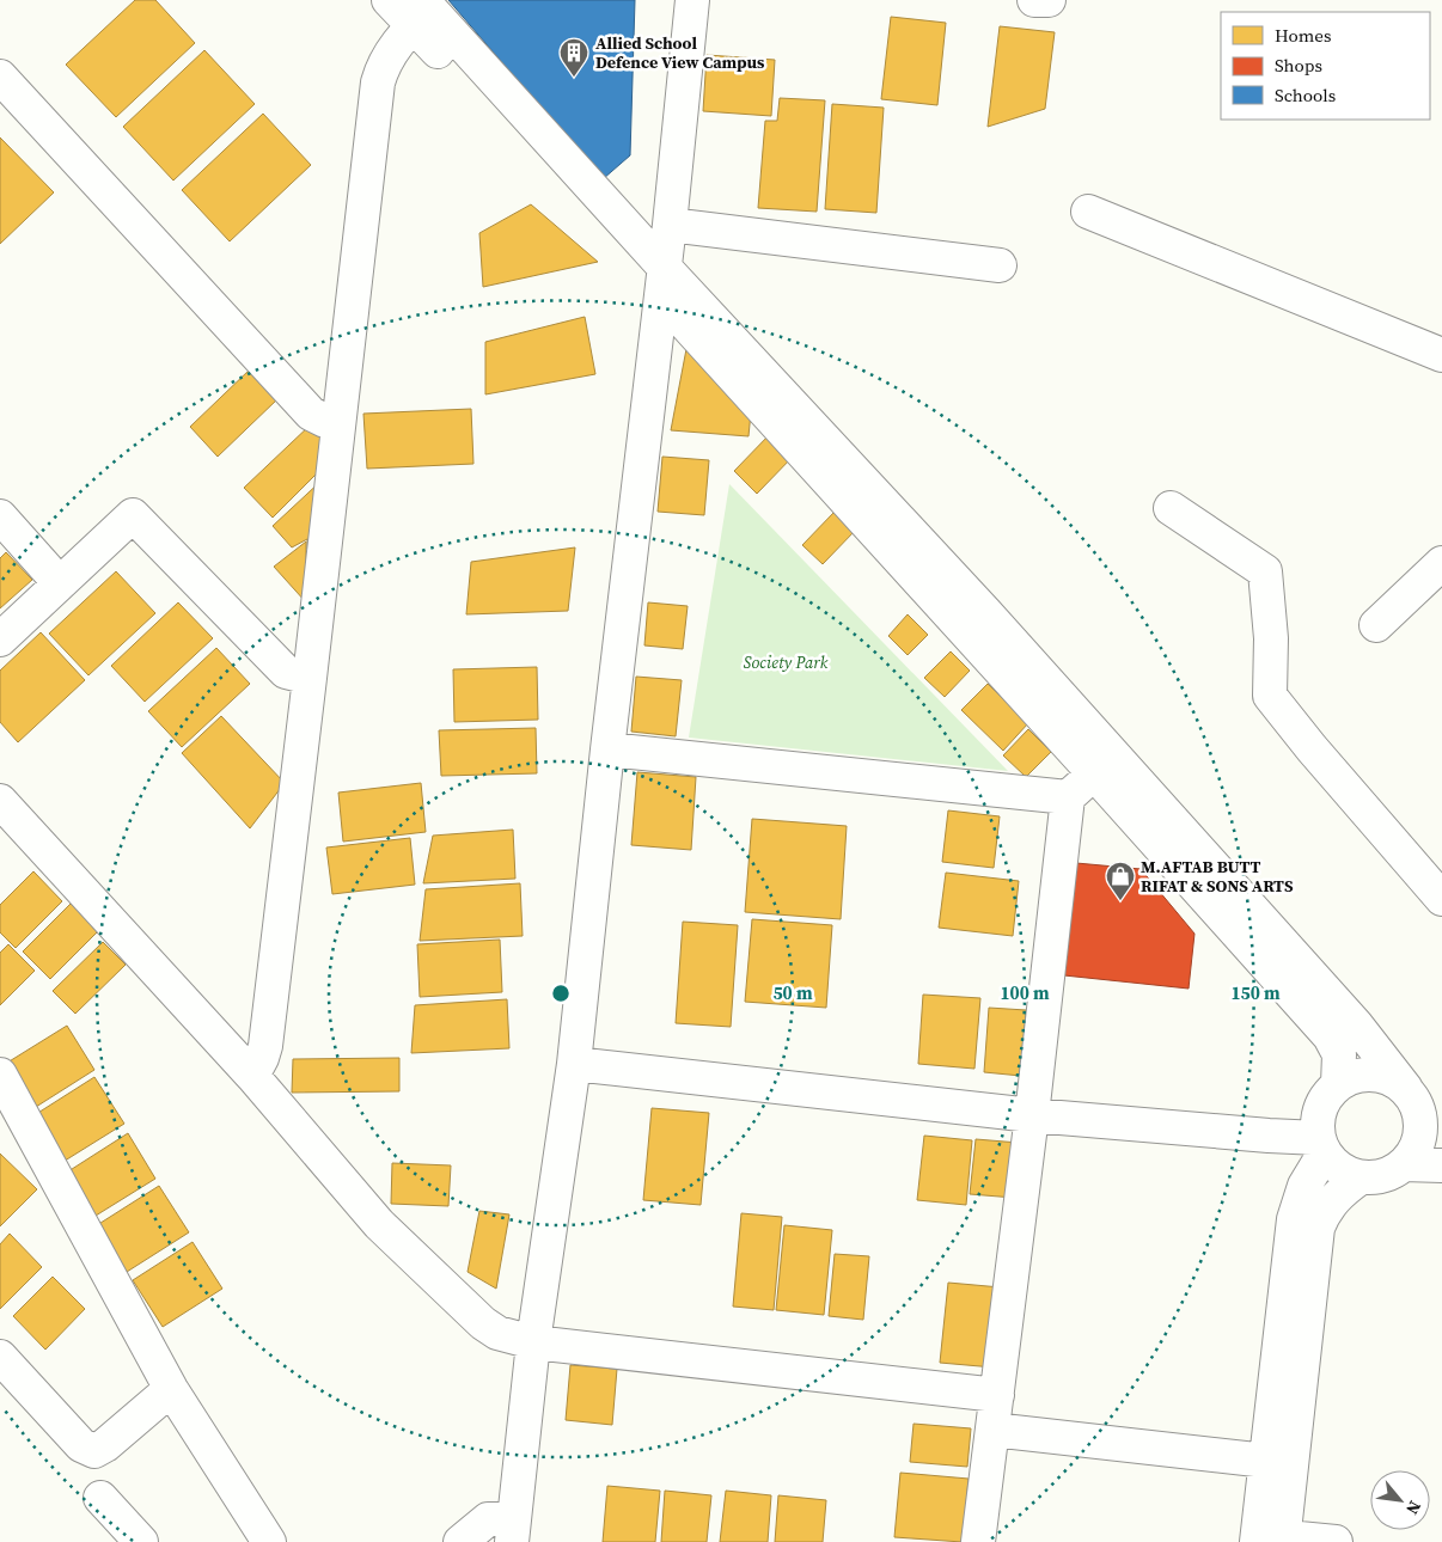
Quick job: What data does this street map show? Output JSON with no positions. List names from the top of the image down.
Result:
{
  "parks": ["Society Park"],
  "places": {
    "building": ["Allied School Defence View Campus"],
    "shop": ["M.AFTAB BUTT RIFAT & SONS ARTS"]
  },
  "legend": ["Homes", "Shops", "Schools"],
  "north": "bottom right",
  "rings": ["50 m", "100 m", "150 m"]
}
